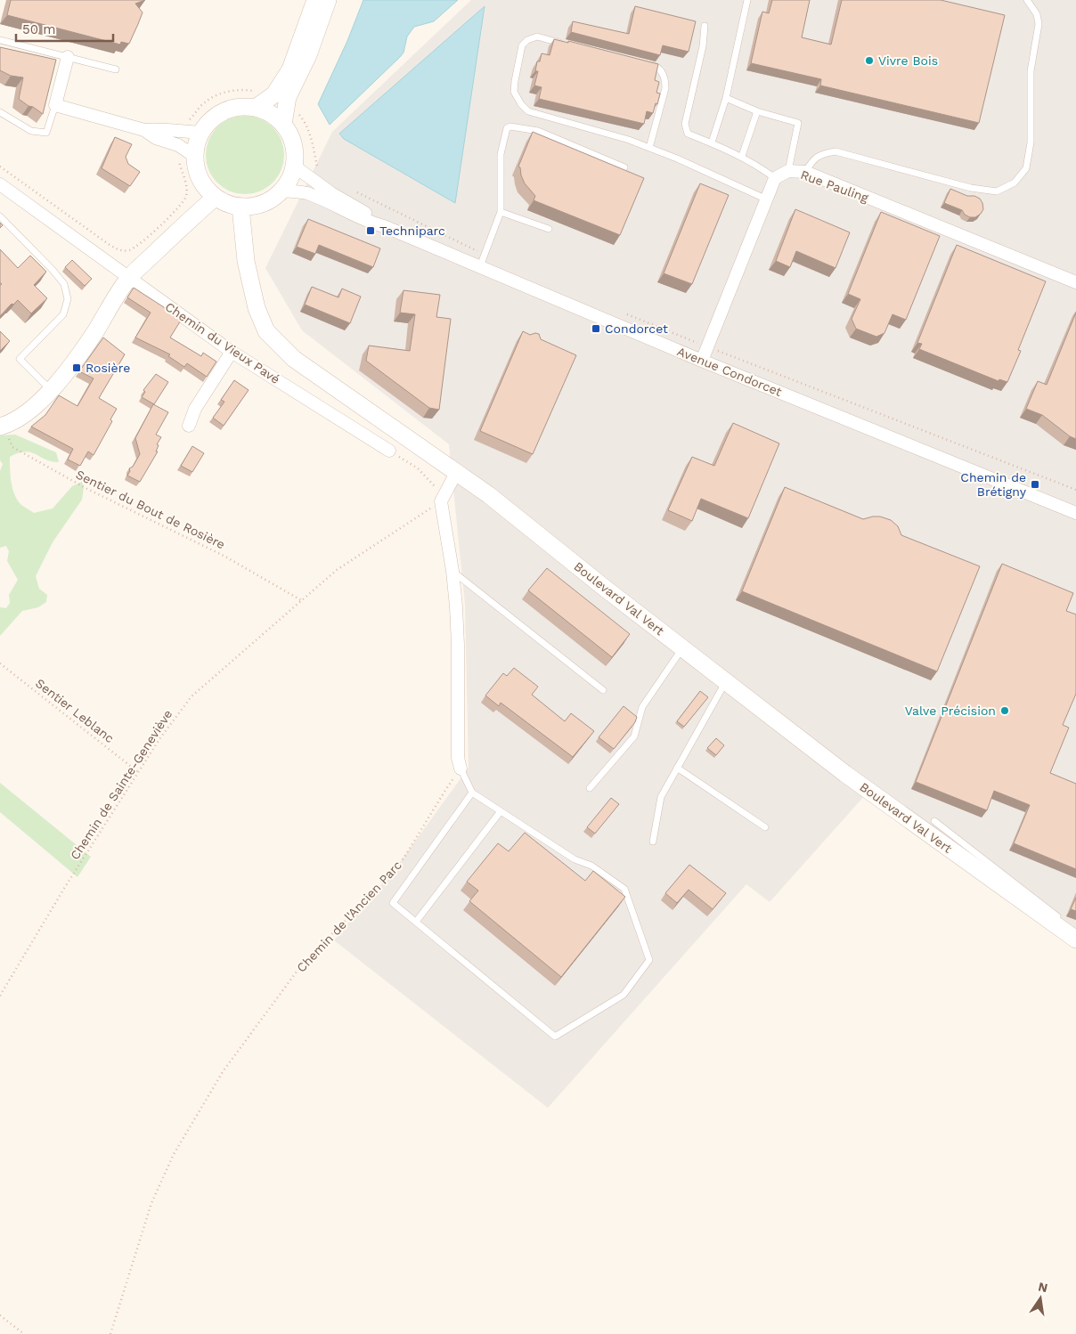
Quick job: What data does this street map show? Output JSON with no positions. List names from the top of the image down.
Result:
{
  "streets": {
    "street": [
      "Rue Pauling",
      "Chemin du Vieux Pavé",
      "Avenue Condorcet",
      "Boulevard Val Vert"
    ],
    "path": [
      "Sentier du Bout de Rosière",
      "Sentier Leblanc",
      "Chemin de Sainte-Geneviève",
      "Chemin de l'Ancien Parc"
    ]
  },
  "crossings": [
    ["Avenue Condorcet", "Boulevard Val Vert"],
    ["Sentier du Bout de Rosière", "Chemin de Sainte-Geneviève"],
    ["Sentier Leblanc", "Chemin de Sainte-Geneviève"]
  ],
  "places": {
    "other": ["Vivre Bois", "Valve Précision"],
    "transit": [
      "Techniparc",
      "Condorcet",
      "Rosière",
      "Chemin de Brétigny"
    ]
  },
  "scale_bar": "50 m",
  "north": "top"
}
